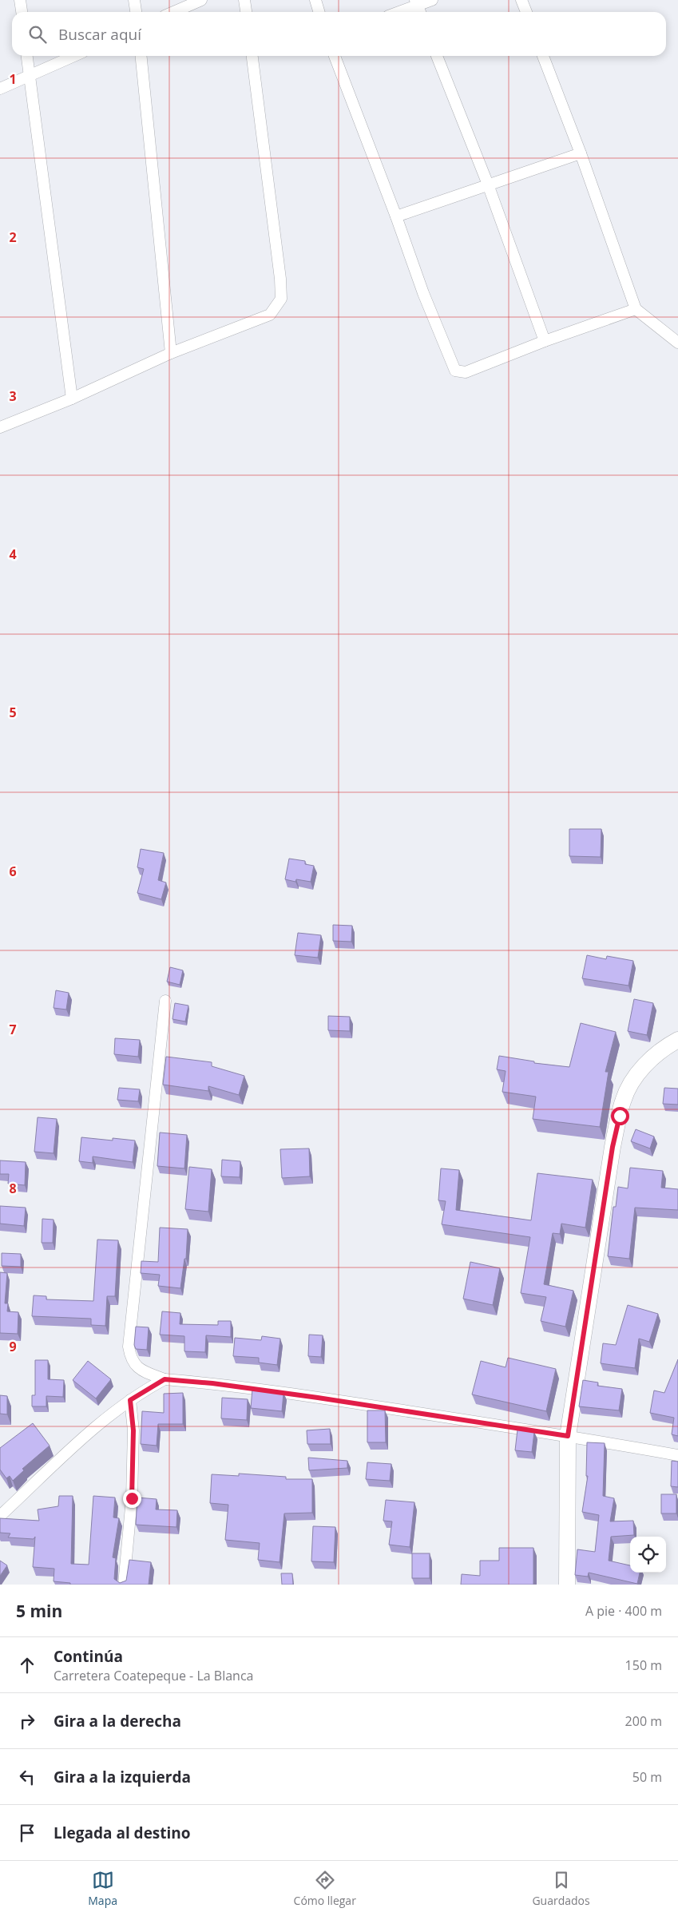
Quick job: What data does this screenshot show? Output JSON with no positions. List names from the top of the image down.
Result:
{
  "page": {
    "search": "Buscar aquí",
    "heading": ["5 min", "A pie · 400 m"],
    "list": [
      ["Continúa", "Carretera Coatepeque - La Blanca", "150 m"],
      ["Gira a la derecha", "200 m"],
      ["Gira a la izquierda", "50 m"],
      "Llegada al destino"
    ],
    "nav": ["Mapa", "Cómo llegar", "Guardados"]
  },
  "grid": {
    "rows": [
      "1",
      "2",
      "3",
      "4",
      "5",
      "6",
      "7",
      "8",
      "9"
    ]
  }
}
